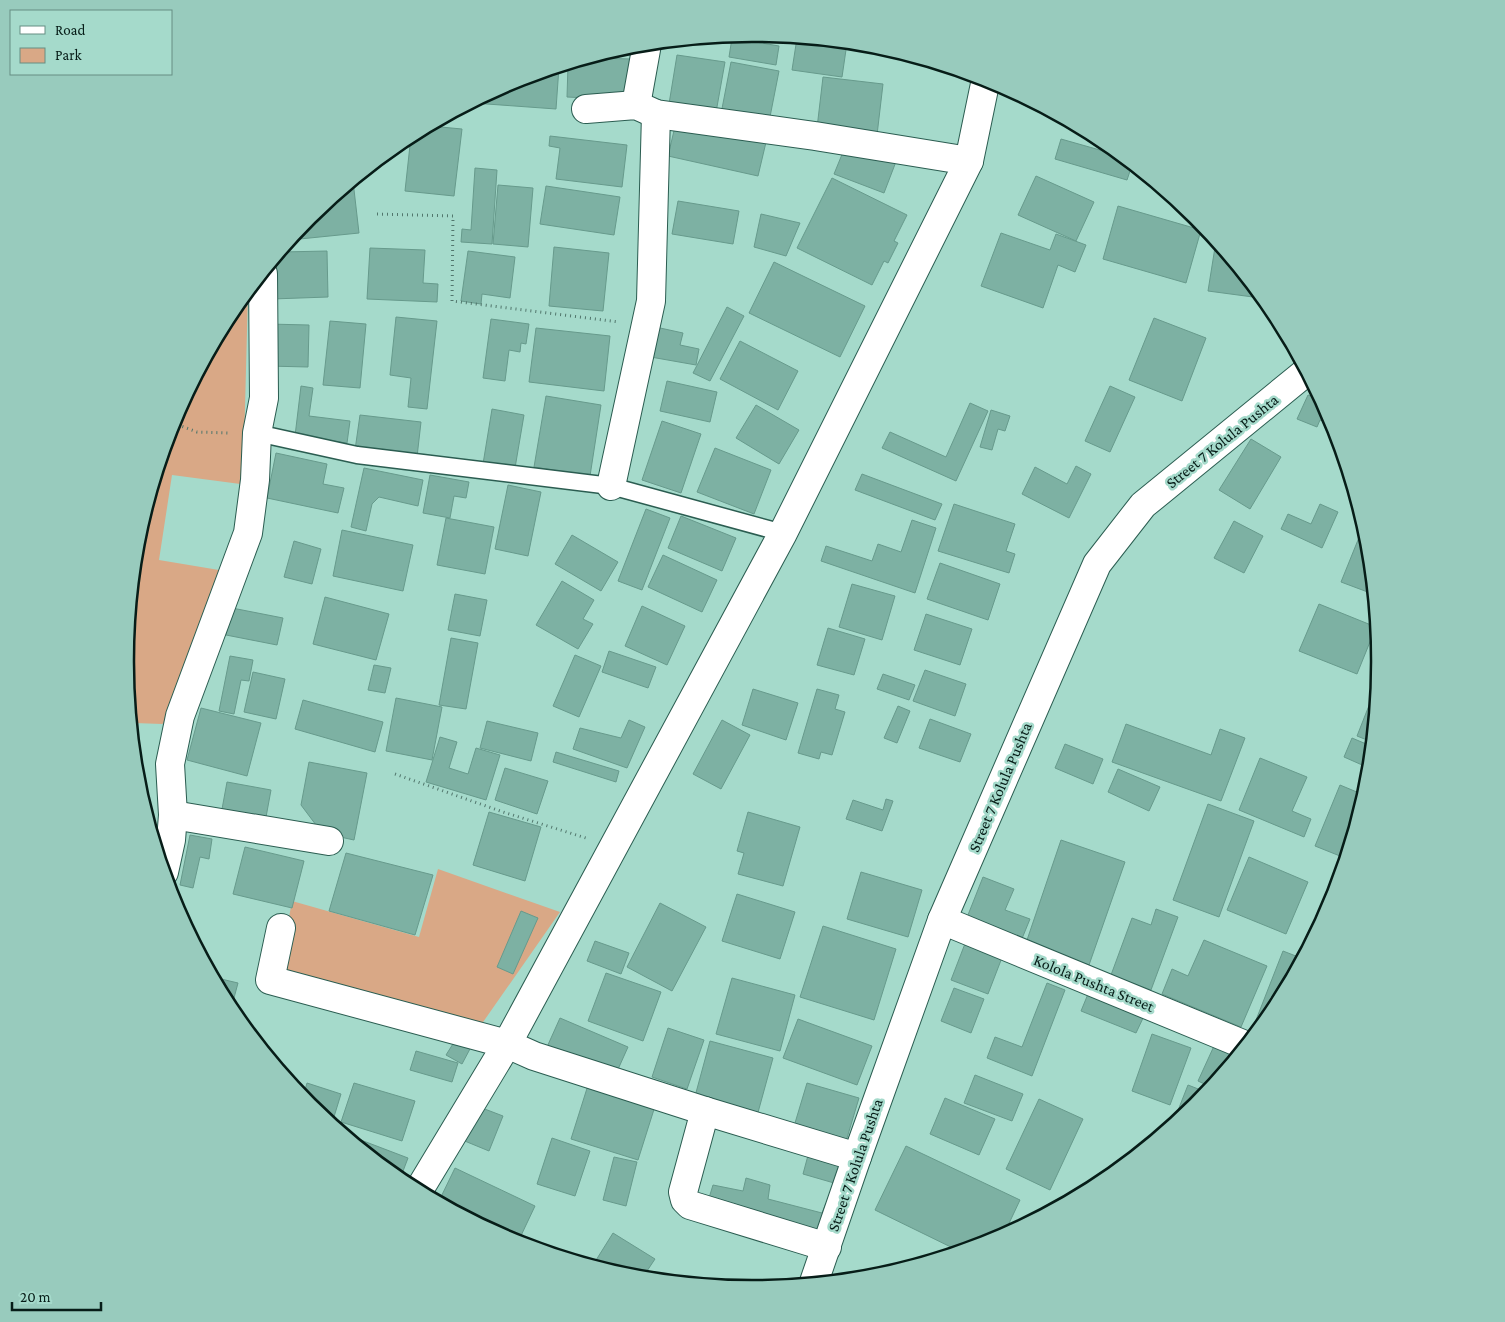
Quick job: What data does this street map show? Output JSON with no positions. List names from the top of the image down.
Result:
{
  "streets": {
    "street": ["Street 7 Kolula Pushta", "Kolola Pushta Street"]
  },
  "crossings": [
    ["Street 7 Kolula Pushta", "Kolola Pushta Street"]
  ],
  "legend": ["Road", "Park"],
  "scale_bar": "20 m"
}
